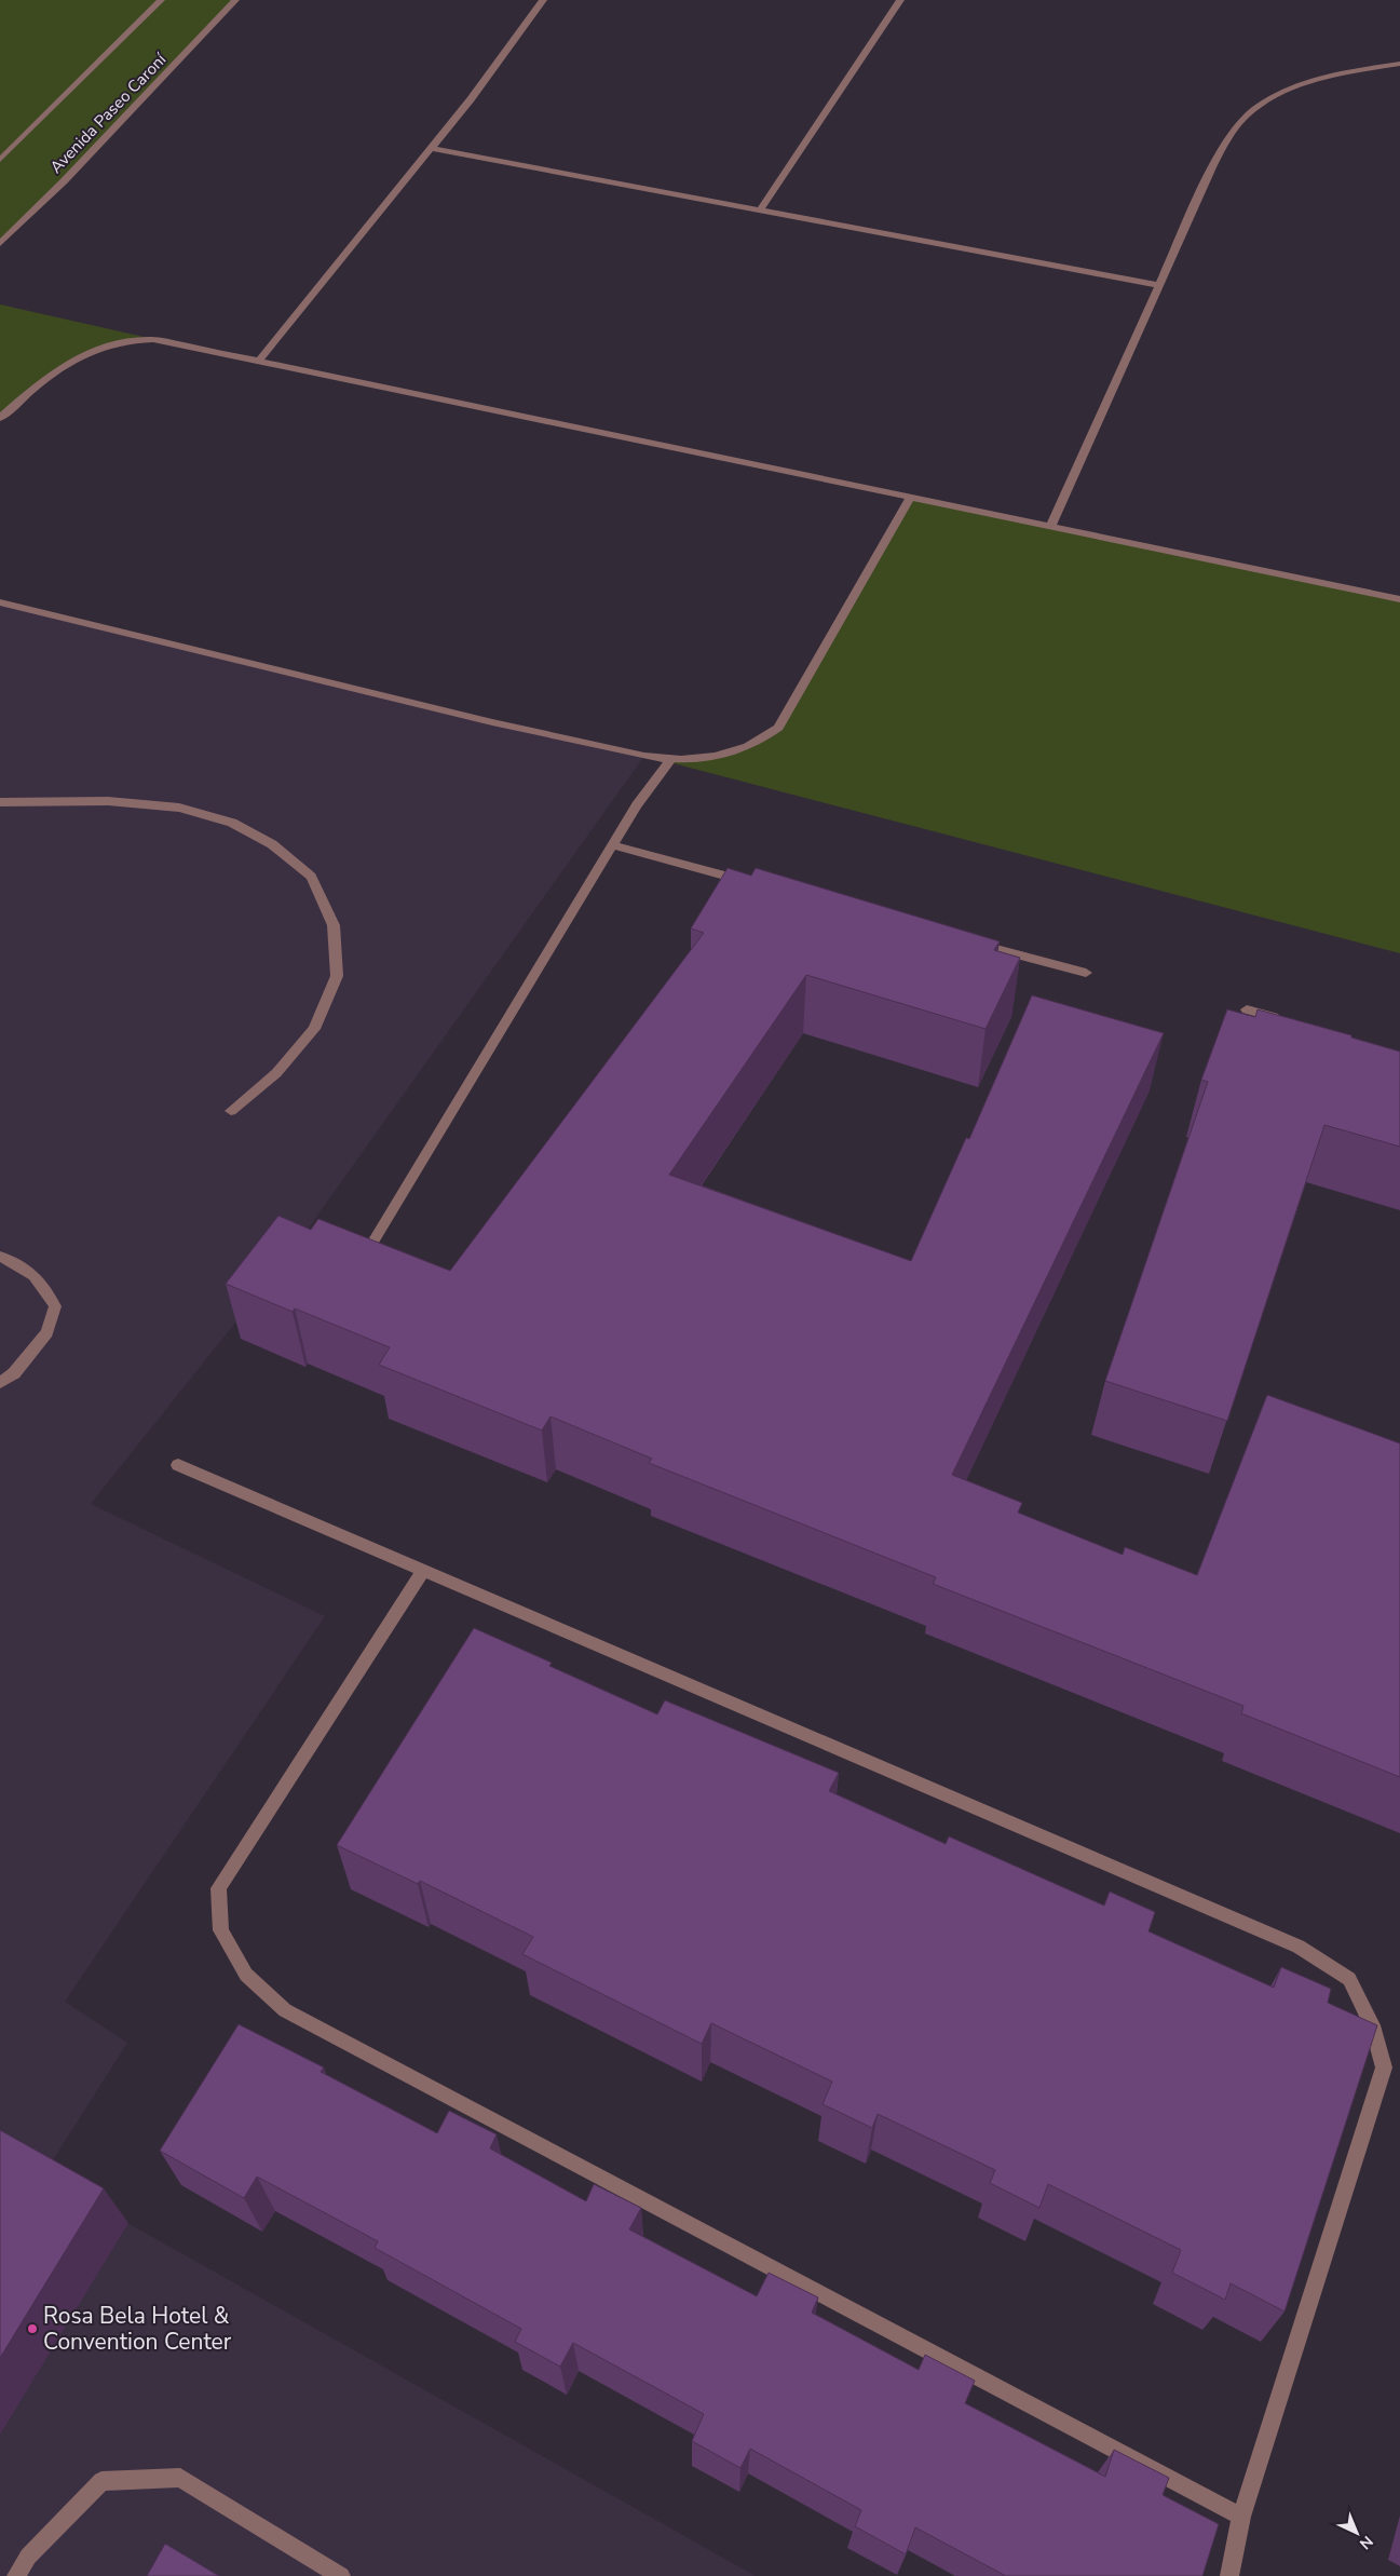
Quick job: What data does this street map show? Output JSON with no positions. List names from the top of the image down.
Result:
{
  "streets": {
    "street": ["Avenida Paseo Caroní"]
  },
  "places": ["Rosa Bela Hotel & Convention Center"],
  "north": "bottom right"
}
